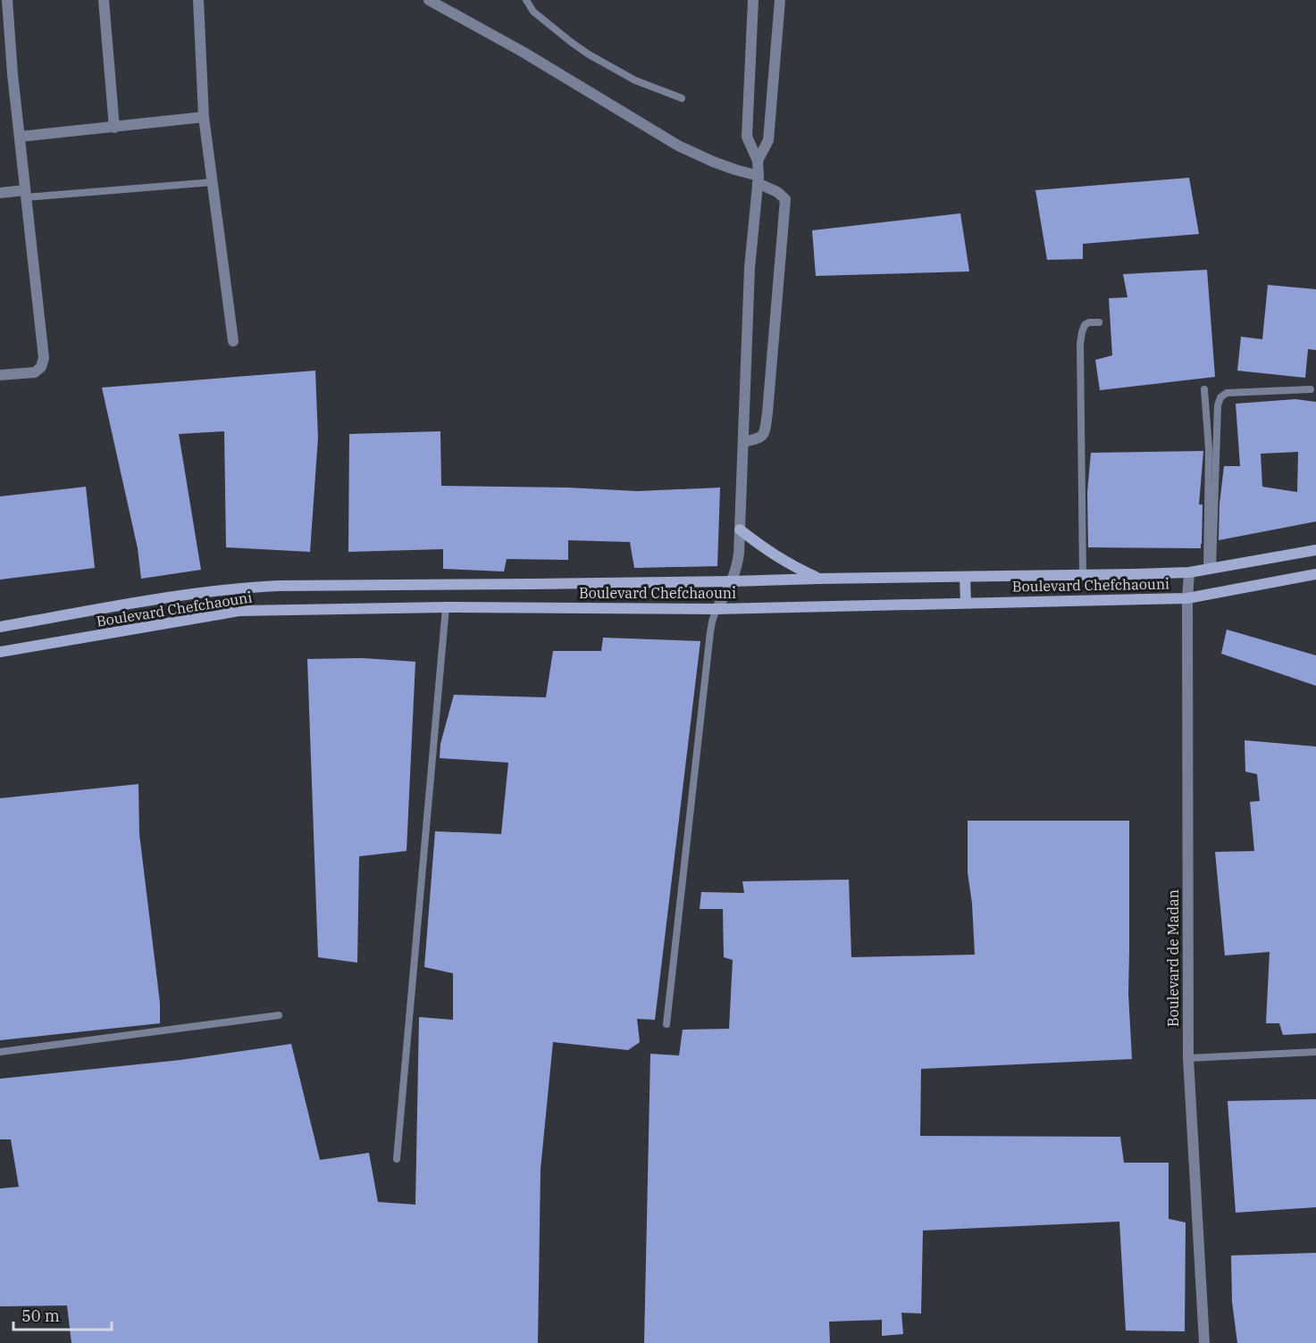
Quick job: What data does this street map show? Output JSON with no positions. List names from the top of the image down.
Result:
{
  "streets": {
    "street": ["Boulevard Chefchaouni", "Boulevard de Madan"]
  },
  "crossings": [
    ["Boulevard Chefchaouni", "Boulevard de Madan"]
  ],
  "scale_bar": "50 m"
}
